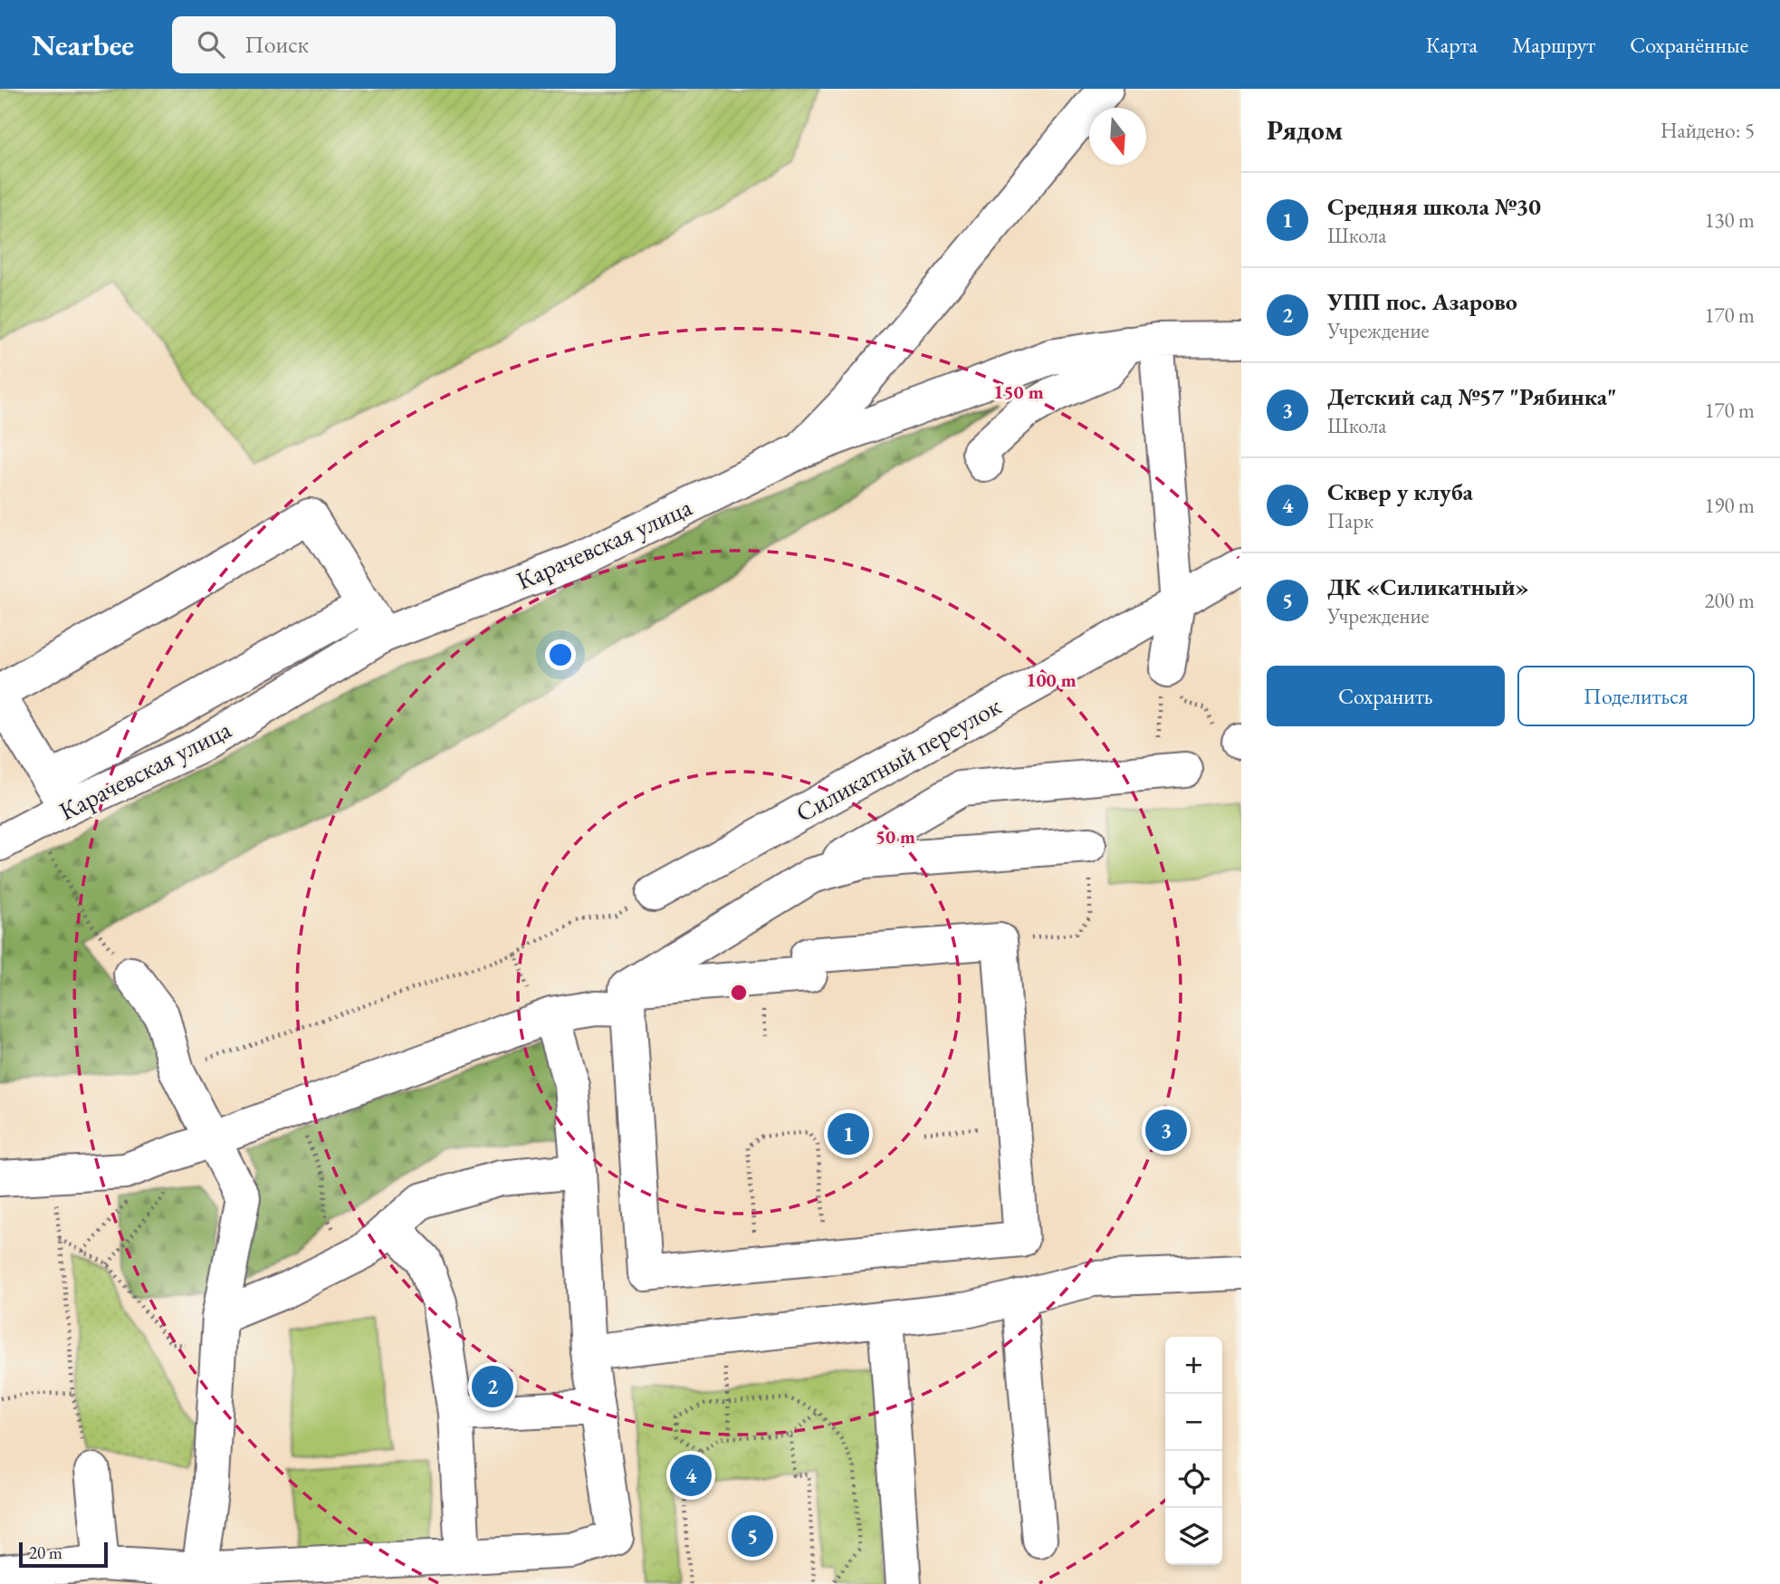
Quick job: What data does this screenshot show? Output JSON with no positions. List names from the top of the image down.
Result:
{
  "streets": {
    "street": ["Карачевская улица", "Силикатный переулок"]
  },
  "scale_bar": "20 m",
  "north": "bottom",
  "page": {
    "header": "Nearbee",
    "search": "Поиск",
    "nav": ["Карта", "Маршрут", "Сохранённые"],
    "heading": ["Рядом", "Найдено: 5"],
    "list": [
      {
        "mark": "1",
        "name": "Средняя школа №30",
        "note": "Школа",
        "value": "130 m"
      },
      {
        "mark": "2",
        "name": "УПП пос. Азарово",
        "note": "Учреждение",
        "value": "170 m"
      },
      {
        "mark": "3",
        "name": "Детский сад №57 \"Рябинка\"",
        "note": "Школа",
        "value": "170 m"
      },
      {
        "mark": "4",
        "name": "Сквер у клуба",
        "note": "Парк",
        "value": "190 m"
      },
      {
        "mark": "5",
        "name": "ДК «Силикатный»",
        "note": "Учреждение",
        "value": "200 m"
      }
    ],
    "buttons": ["Сохранить", "Поделиться"],
    "pins": [
      "3",
      "1",
      "2",
      "4",
      "5"
    ],
    "map_buttons": ["+", "−"],
    "scale": "20 m"
  },
  "rings": ["150 m", "100 m", "50 m"]
}
